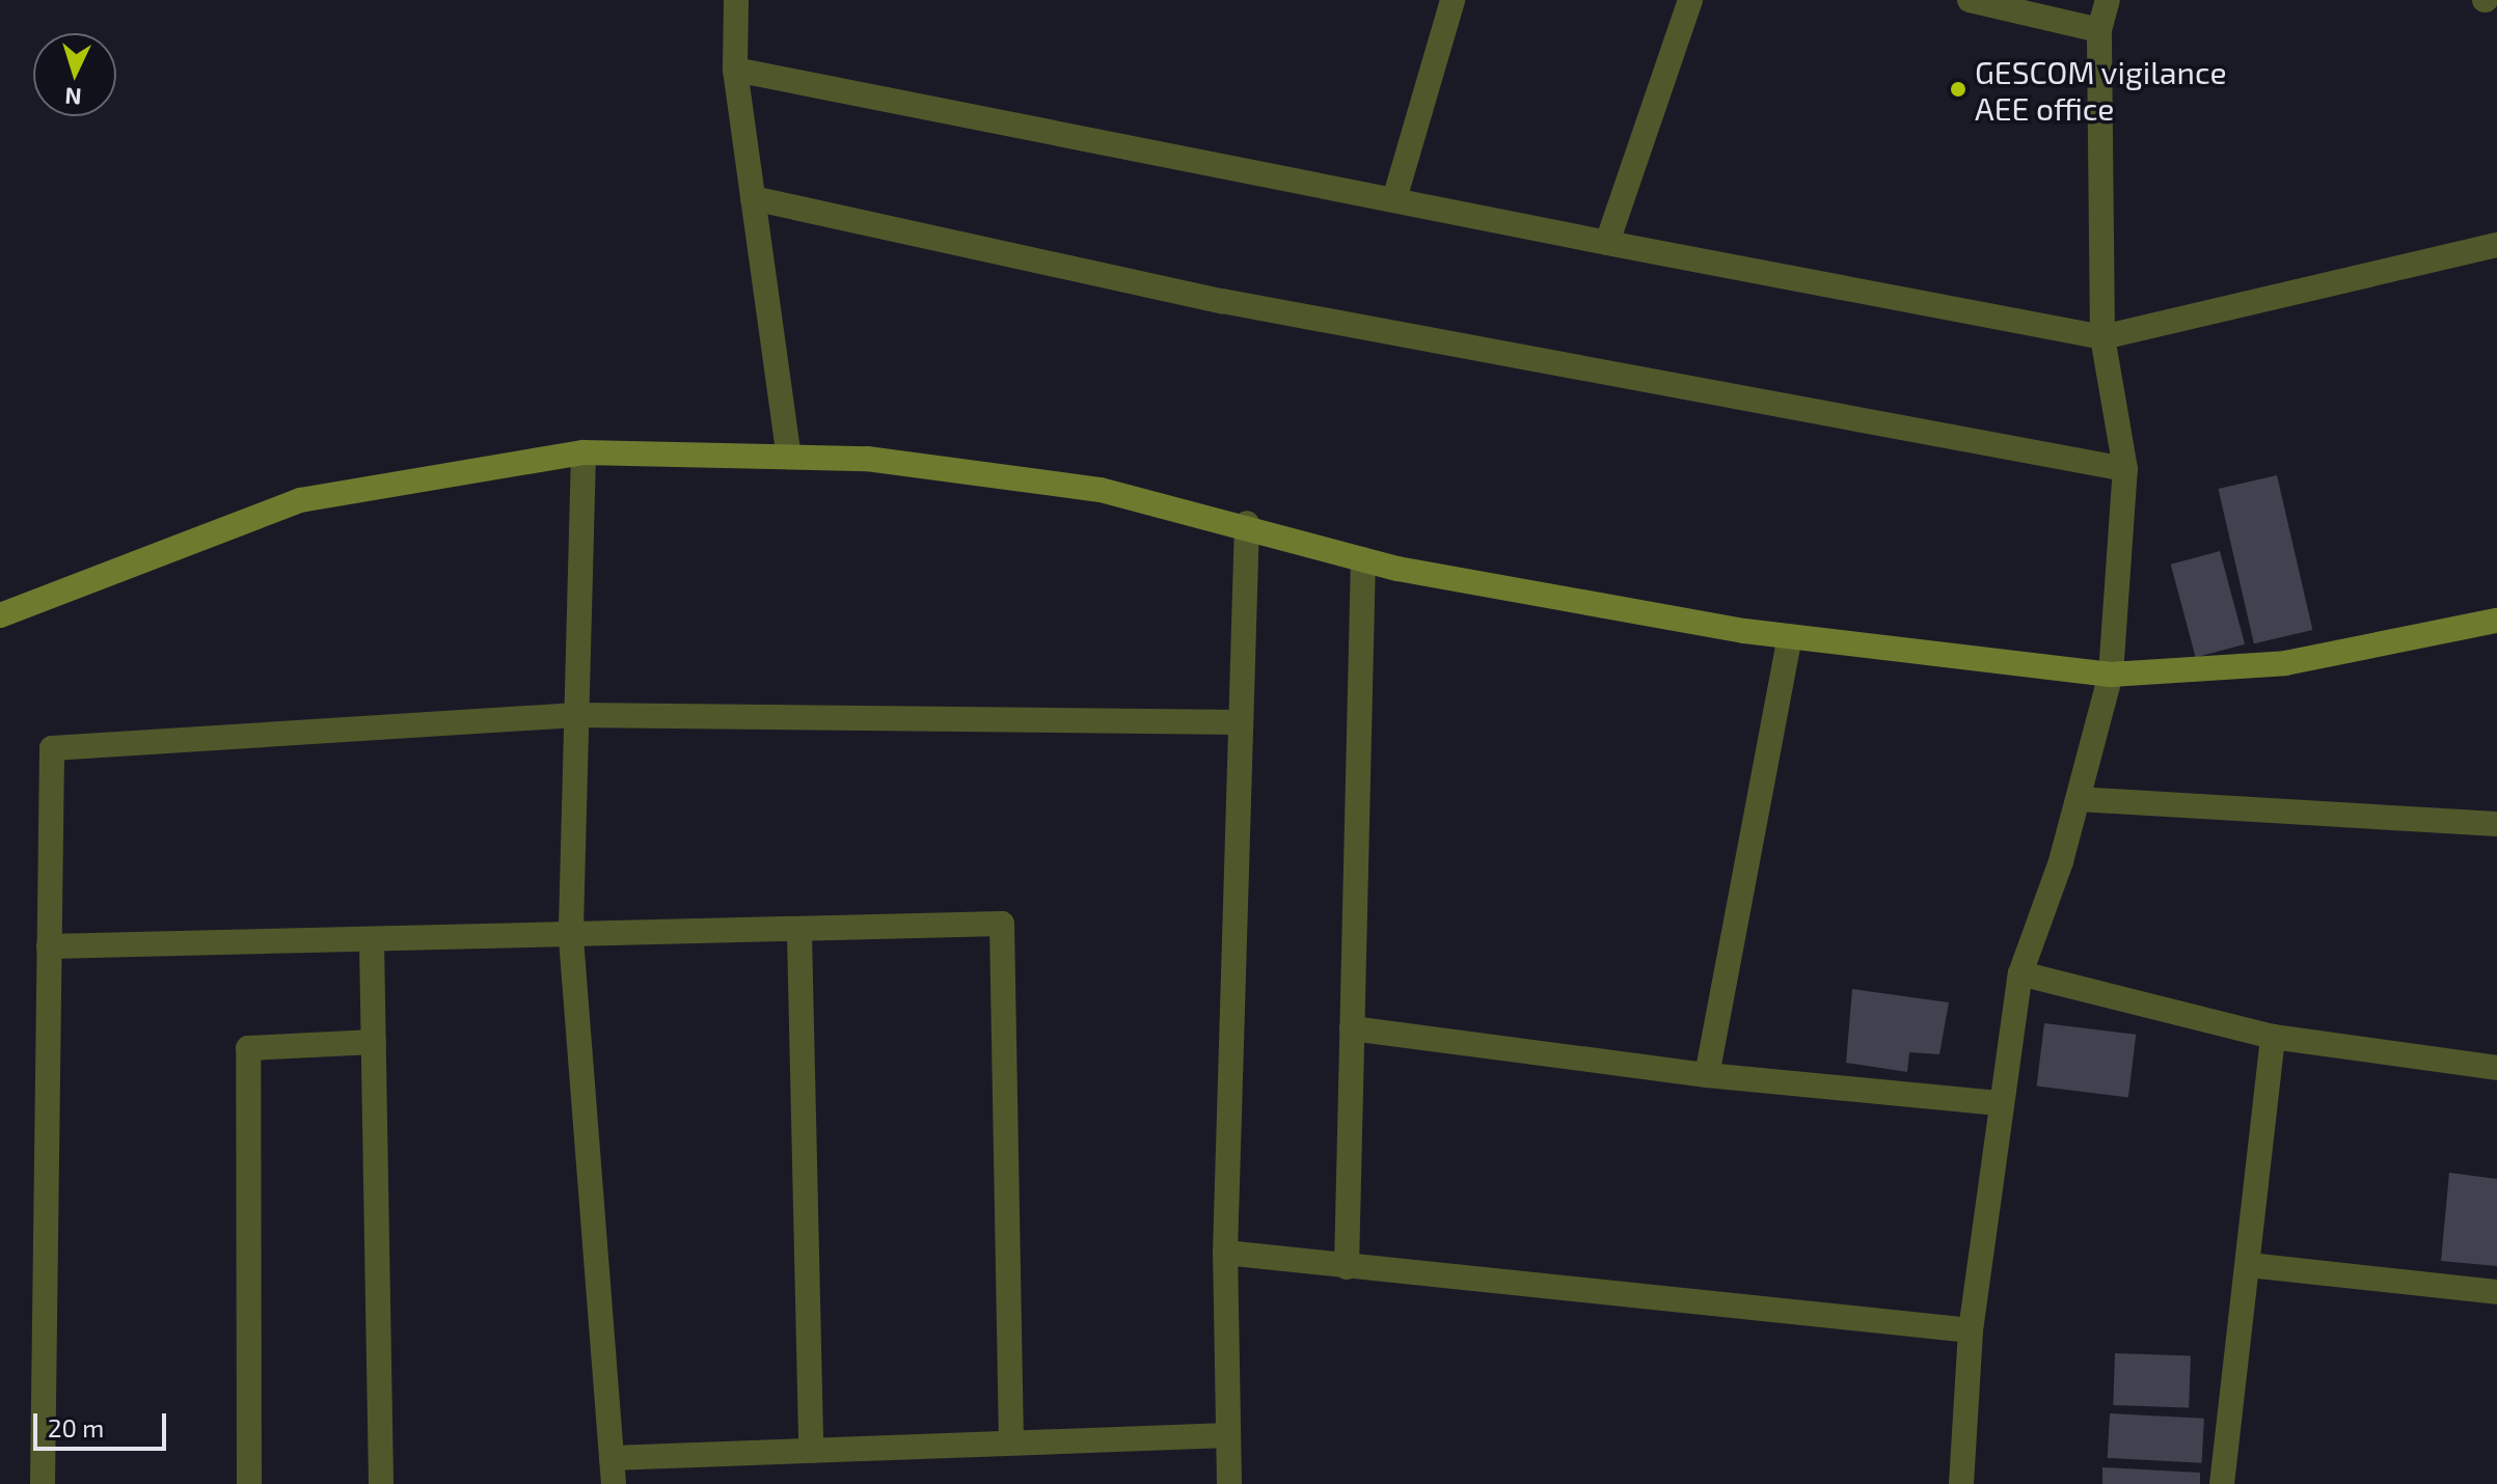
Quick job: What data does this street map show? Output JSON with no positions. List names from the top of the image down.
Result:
{
  "places": ["GESCOM vigilance AEE office"],
  "scale_bar": "20 m",
  "north": "bottom"
}
